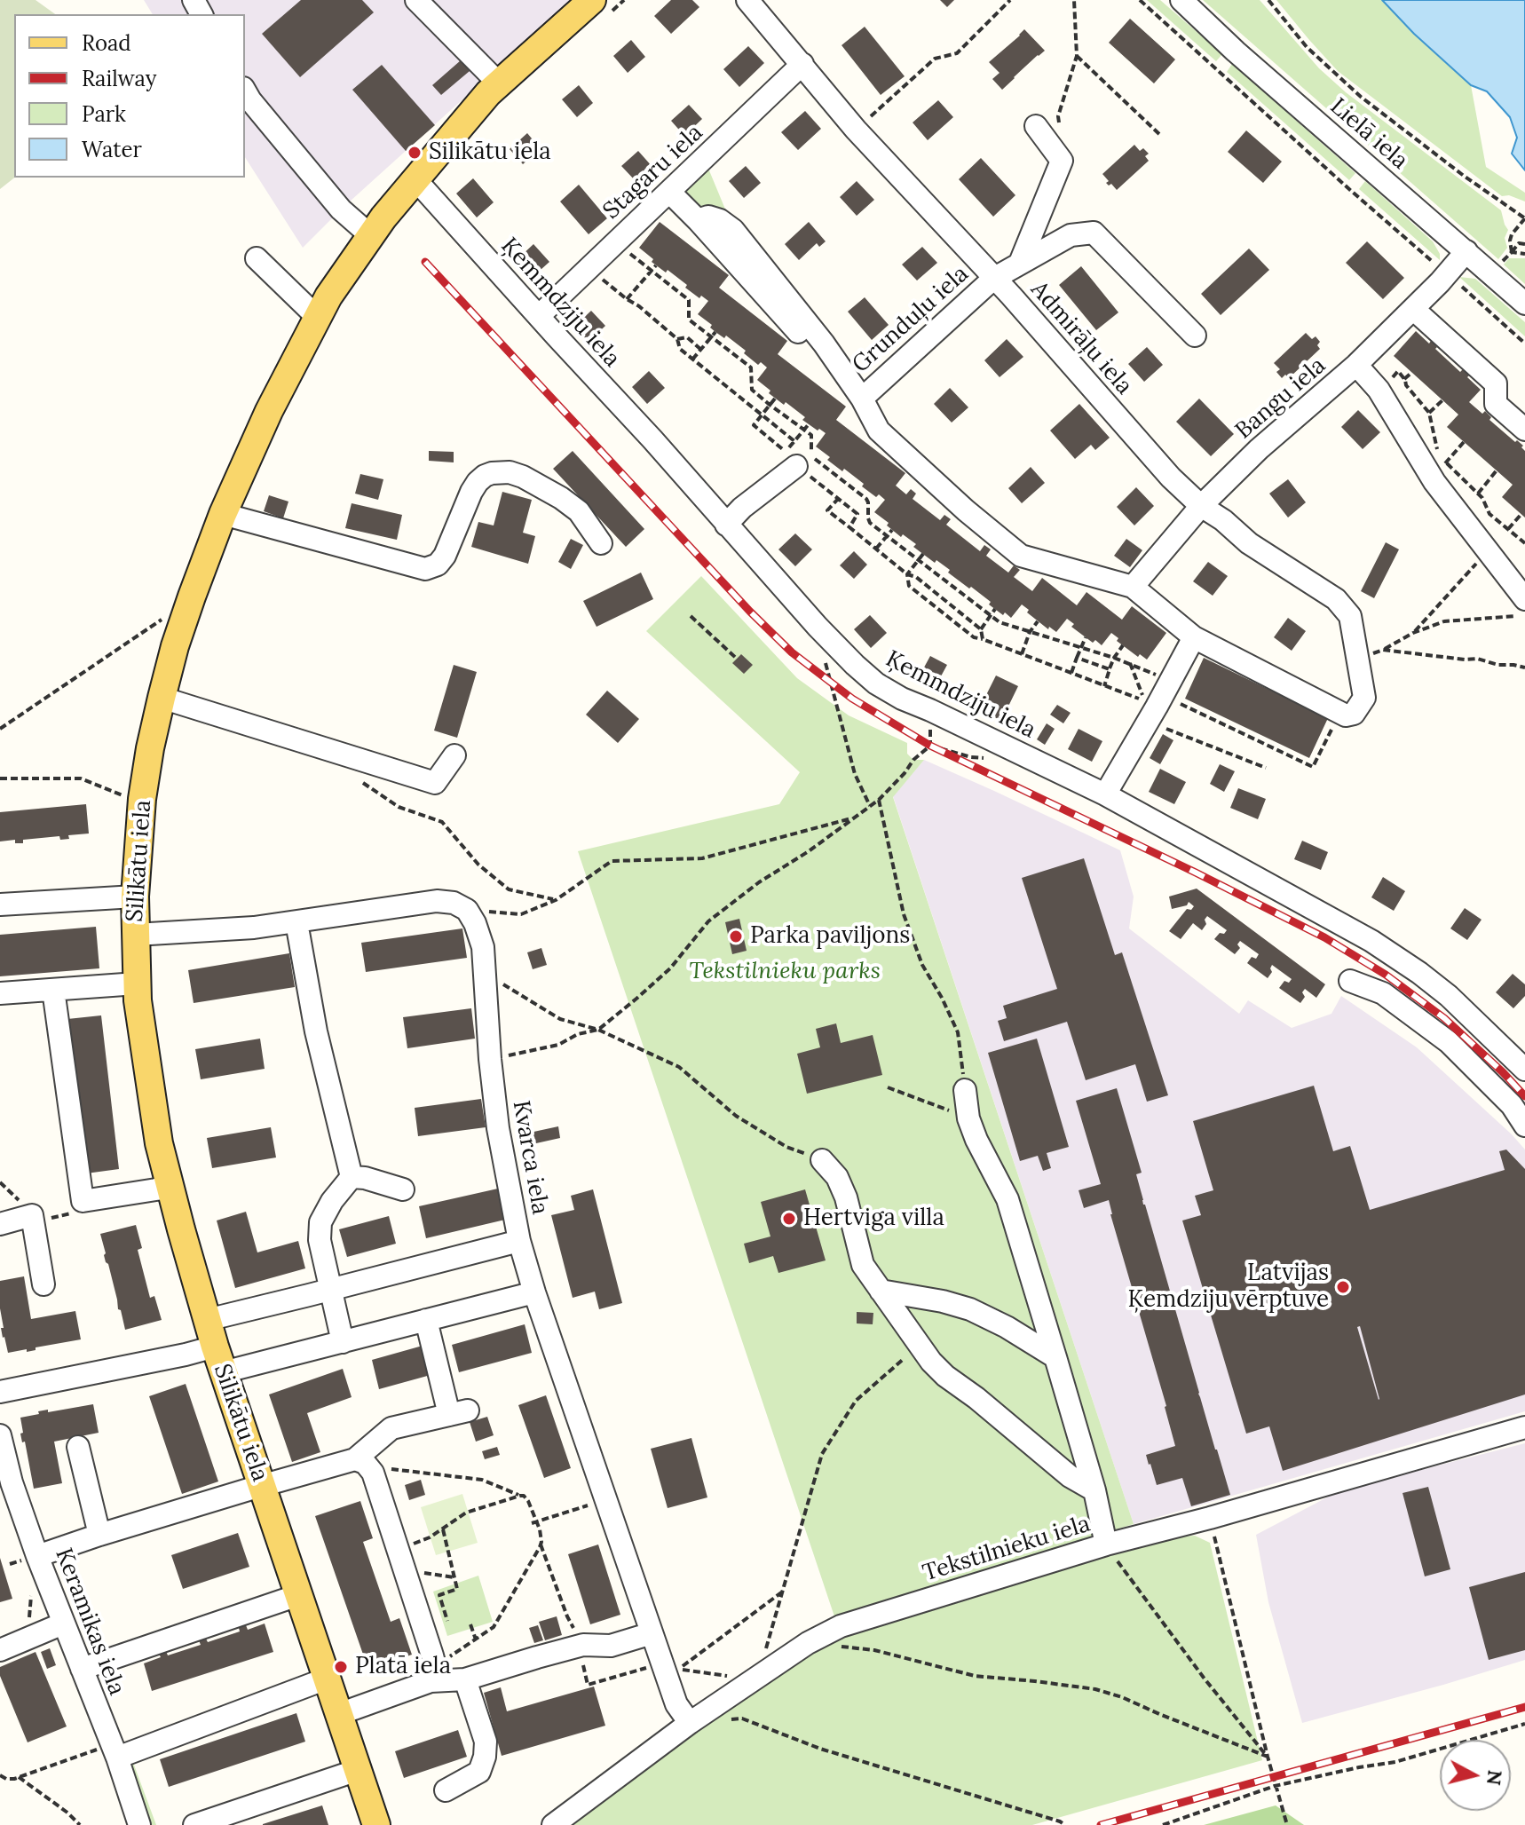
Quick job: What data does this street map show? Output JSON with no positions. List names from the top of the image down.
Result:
{
  "streets": {
    "main road": ["Silikātu iela"],
    "street": [
      "Lielā iela",
      "Stagaru iela",
      "Ķemmdziju iela",
      "Grunduļu iela",
      "Admirāļu iela",
      "Bangu iela",
      "Kvarca iela",
      "Tekstilnieku iela",
      "Keramikas iela"
    ]
  },
  "crossings": [
    ["Lielā iela", "Bangu iela"],
    ["Stagaru iela", "Ķemmdziju iela"],
    ["Stagaru iela", "Admirāļu iela"],
    ["Ķemmdziju iela", "Silikātu iela"],
    ["Grunduļu iela", "Admirāļu iela"],
    ["Admirāļu iela", "Bangu iela"],
    ["Kvarca iela", "Tekstilnieku iela"]
  ],
  "parks": ["Tekstilnieku parks"],
  "places": [
    "Silikātu iela",
    "Parka paviljons",
    "Hertviga villa",
    "Latvijas Ķemdziju vērptuve",
    "Platā iela"
  ],
  "legend": [
    "Road",
    "Railway",
    "Park",
    "Water"
  ],
  "north": "right"
}
